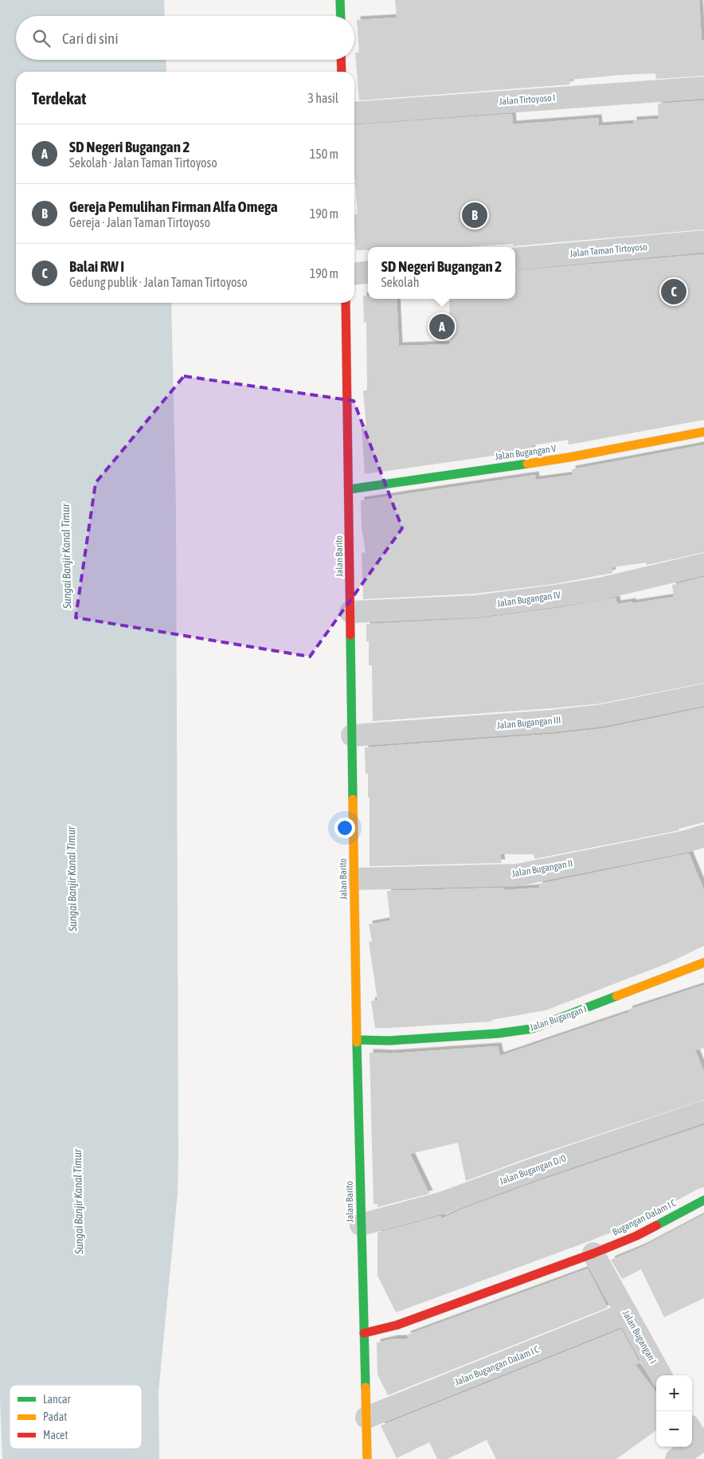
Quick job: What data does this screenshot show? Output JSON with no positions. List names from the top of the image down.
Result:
{
  "streets": {
    "street": [
      "Jalan Tirtoyoso I",
      "Jalan Taman Tirtoyoso",
      "Jalan Bugangan V",
      "Jalan Barito",
      "Jalan Bugangan IV",
      "Jalan Bugangan III",
      "Jalan Bugangan II",
      "Jalan Bugangan I",
      "Jalan Bugangan D/0",
      "Bugangan Dalam I C",
      "Jalan Bugangan Dalam I C"
    ]
  },
  "crossings": [
    ["Jalan Bugangan V", "Jalan Barito"],
    ["Jalan Barito", "Jalan Bugangan IV"],
    ["Jalan Barito", "Jalan Bugangan III"],
    ["Jalan Barito", "Jalan Bugangan II"],
    ["Jalan Barito", "Jalan Bugangan I"],
    ["Jalan Barito", "Jalan Bugangan D/0"],
    ["Jalan Barito", "Jalan Bugangan Dalam I C"],
    ["Jalan Bugangan I", "Bugangan Dalam I C"],
    ["Jalan Bugangan I", "Jalan Bugangan Dalam I C"]
  ],
  "water": ["Sungai Banjir Kanal Timur"],
  "legend": ["Lancar", "Padat", "Macet"],
  "page": {
    "search": "Cari di sini",
    "heading": ["Terdekat", "3 hasil"],
    "list": [
      {
        "mark": "A",
        "name": "SD Negeri Bugangan 2",
        "note": "Sekolah · Jalan Taman Tirtoyoso",
        "value": "150 m"
      },
      {
        "mark": "B",
        "name": "Gereja Pemulihan Firman Alfa Omega",
        "note": "Gereja · Jalan Taman Tirtoyoso",
        "value": "190 m"
      },
      {
        "mark": "C",
        "name": "Balai RW I",
        "note": "Gedung publik · Jalan Taman Tirtoyoso",
        "value": "190 m"
      }
    ],
    "pins": ["B", "C", "A"],
    "popup": ["SD Negeri Bugangan 2", "Sekolah"],
    "map_buttons": ["+", "−"]
  }
}
